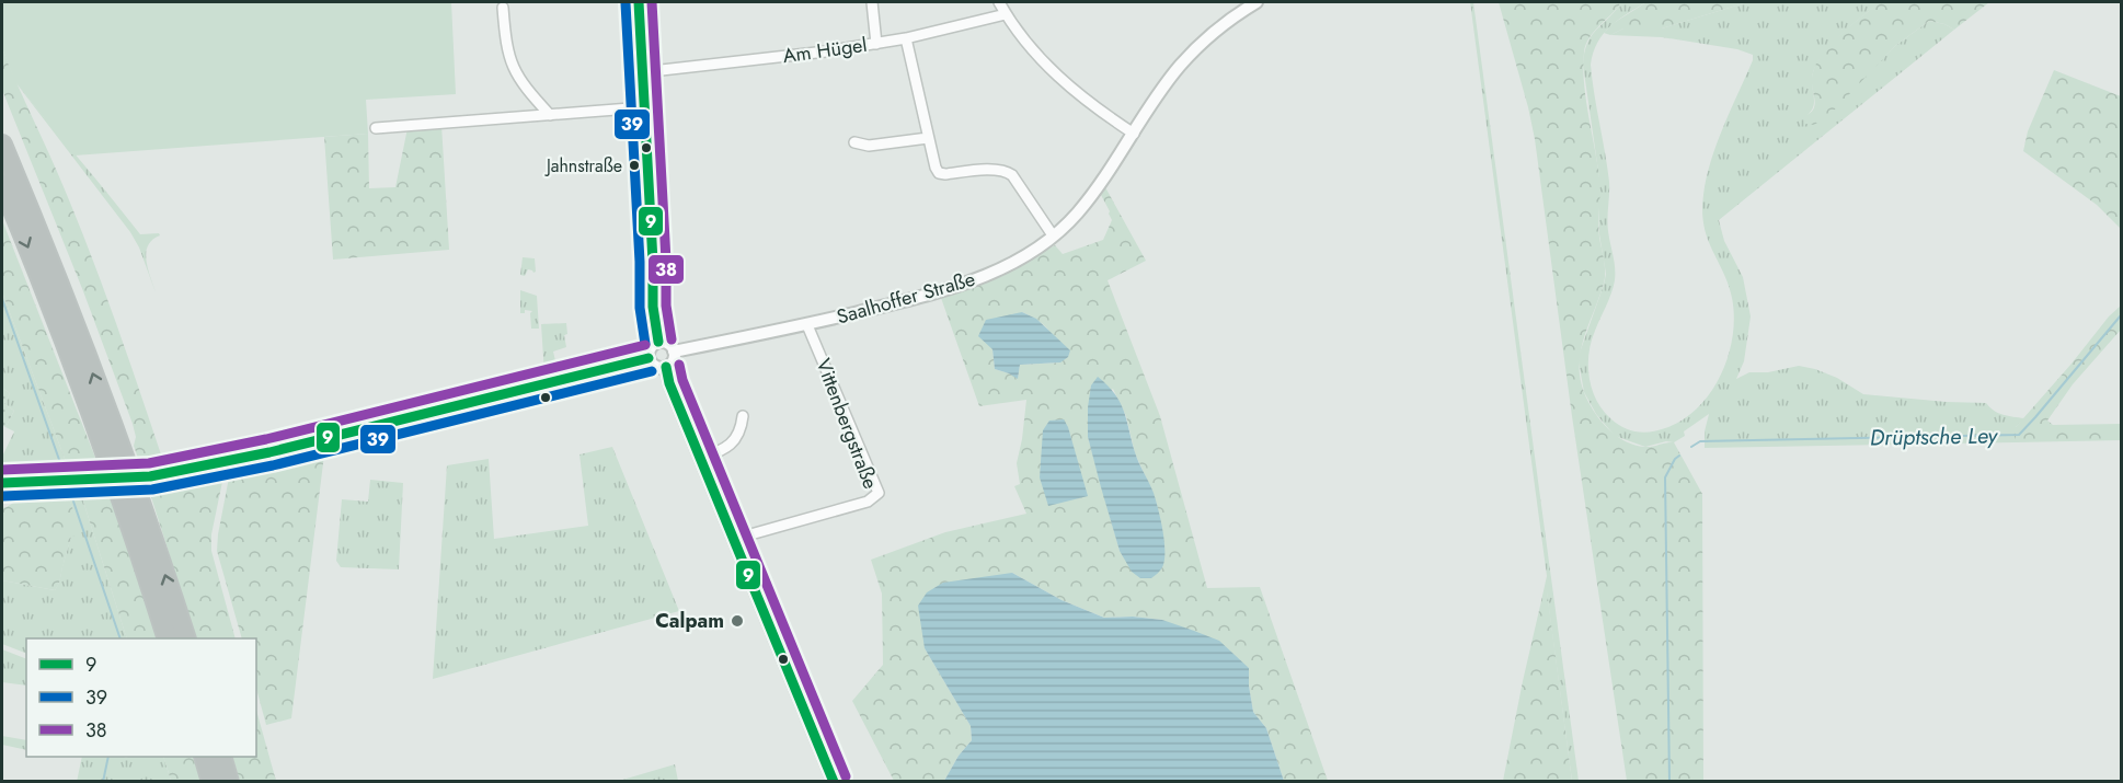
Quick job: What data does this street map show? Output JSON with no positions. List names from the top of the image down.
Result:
{
  "streets": {
    "street": ["Am Hügel", "Saalhoffer Straße", "Vittenbergstraße"]
  },
  "crossings": [
    ["Saalhoffer Straße", "Vittenbergstraße"]
  ],
  "water": ["Drüptsche Ley"],
  "places": ["Jahnstraße", "Calpam"],
  "lines": ["transit line 9", "transit line 38", "transit line 39"],
  "legend": ["9", "39", "38"]
}
